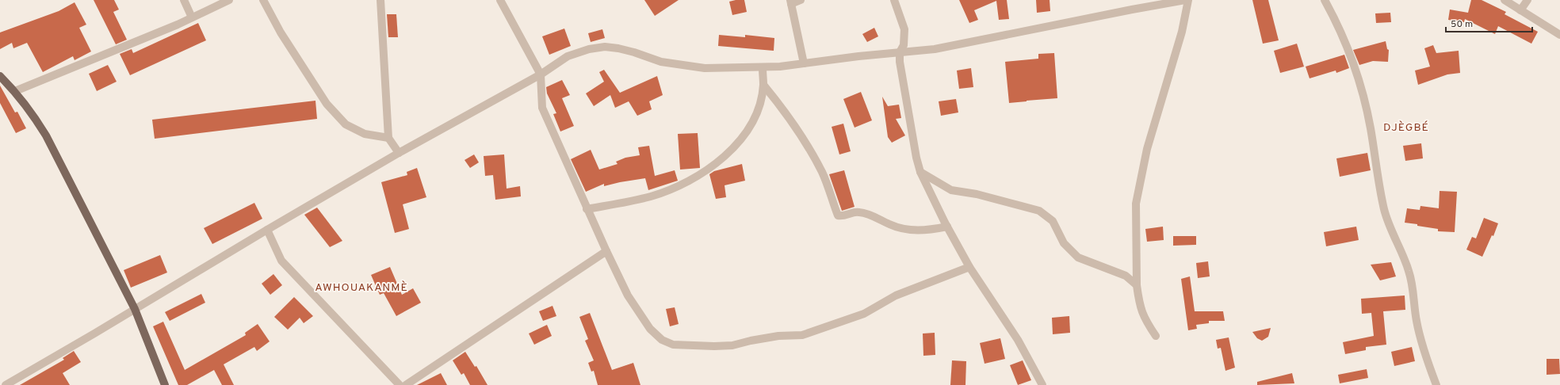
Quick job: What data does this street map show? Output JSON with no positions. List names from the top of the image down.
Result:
{
  "districts": ["DJÈGBÉ", "AWHOUAKANMÈ"],
  "scale_bar": "50 m"
}
